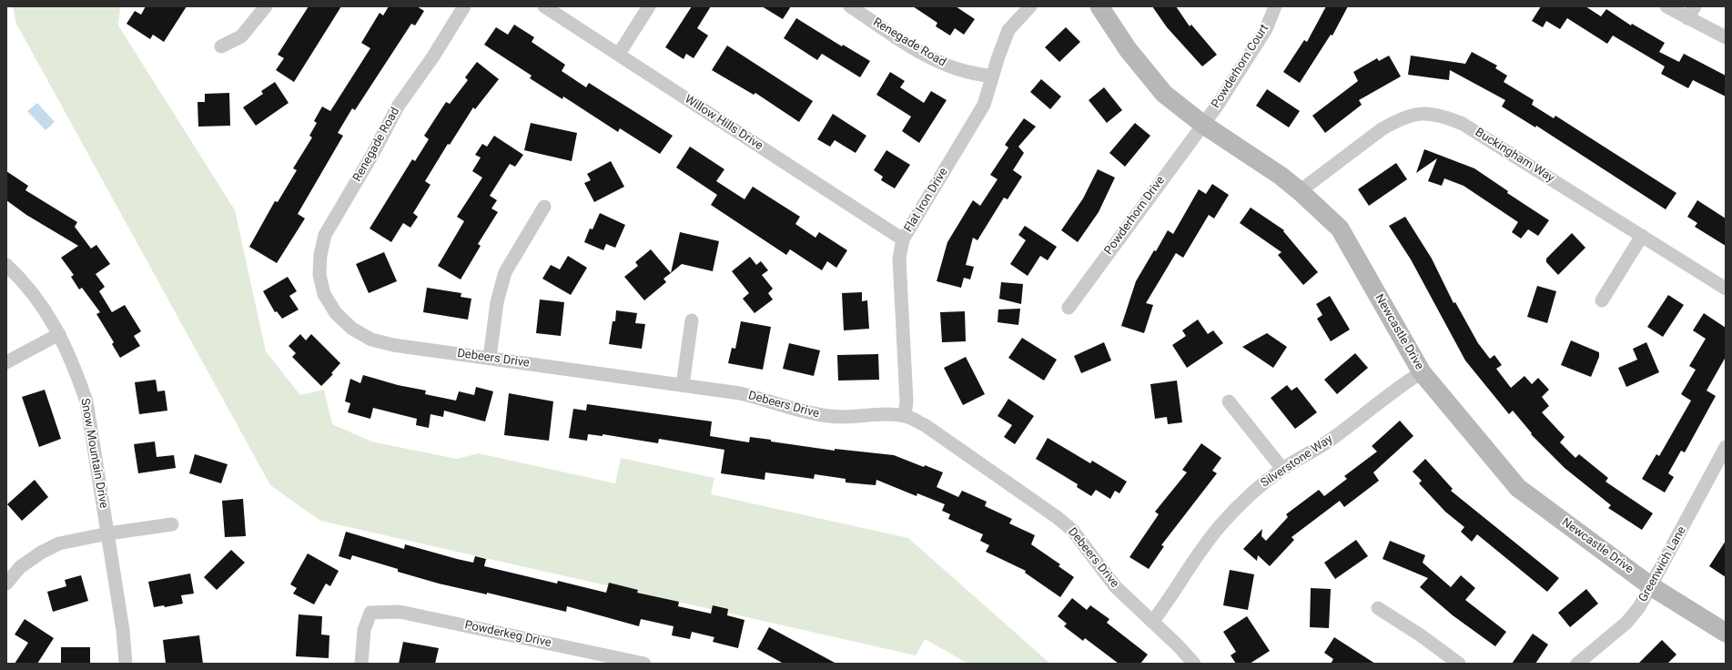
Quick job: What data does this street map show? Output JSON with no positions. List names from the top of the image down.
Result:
{
  "streets": {
    "street": [
      "Renegade Road",
      "Powderhorn Court",
      "Willow Hills Drive",
      "Buckingham Way",
      "Flat Iron Drive",
      "Powderhorn Drive",
      "Newcastle Drive",
      "Debeers Drive",
      "Snow Mountain Drive",
      "Silverstone Way",
      "Greenwich Lane",
      "Powderkeg Drive"
    ]
  },
  "crossings": [
    ["Renegade Road", "Flat Iron Drive"],
    ["Renegade Road", "Debeers Drive"],
    ["Powderhorn Court", "Powderhorn Drive"],
    ["Powderhorn Court", "Newcastle Drive"],
    ["Willow Hills Drive", "Flat Iron Drive"],
    ["Buckingham Way", "Newcastle Drive"],
    ["Flat Iron Drive", "Debeers Drive"],
    ["Powderhorn Drive", "Newcastle Drive"],
    ["Newcastle Drive", "Silverstone Way"],
    ["Newcastle Drive", "Greenwich Lane"],
    ["Debeers Drive", "Silverstone Way"]
  ]
}
